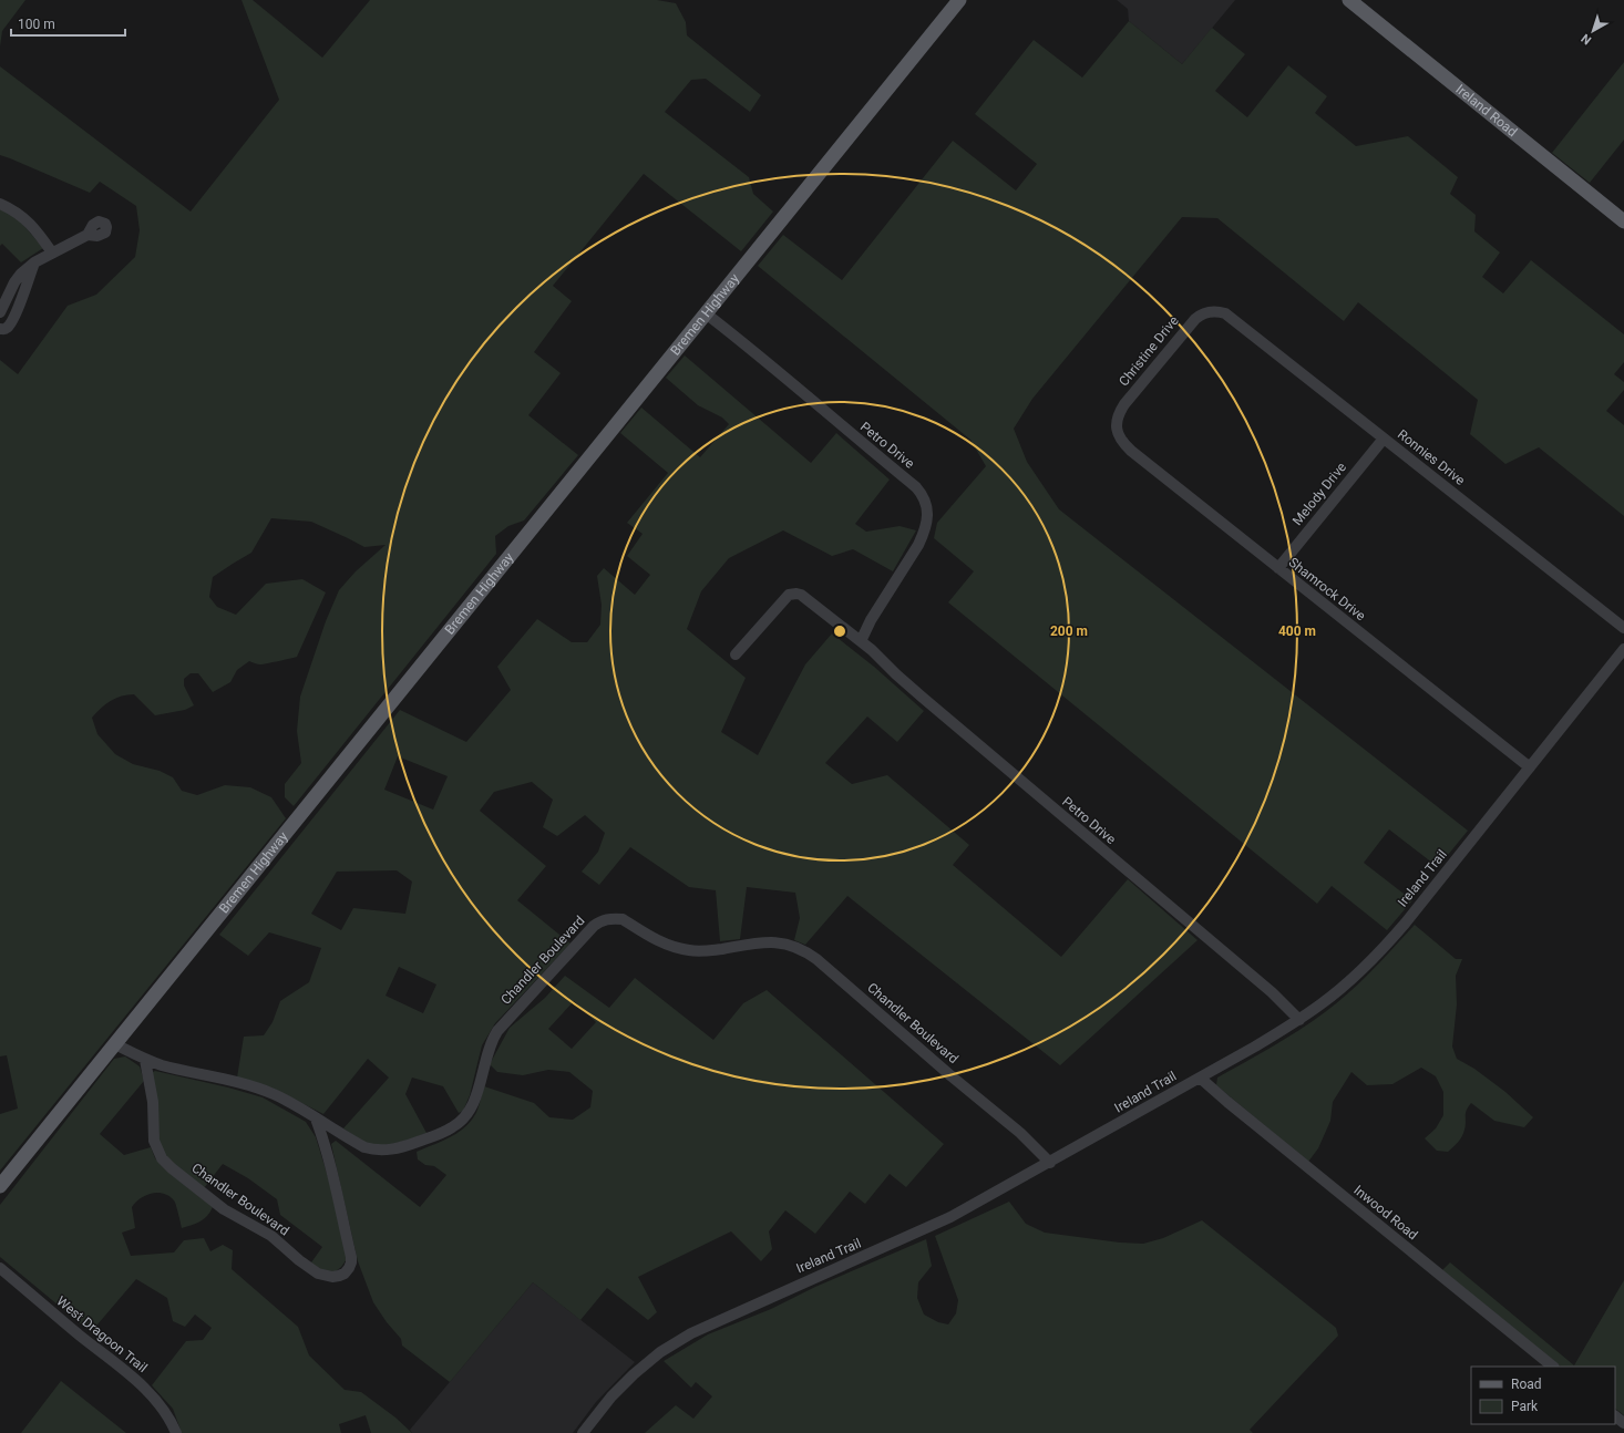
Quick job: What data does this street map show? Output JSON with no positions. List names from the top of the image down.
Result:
{
  "streets": {
    "main road": ["Ireland Road", "Bremen Highway"],
    "street": [
      "Christine Drive",
      "Petro Drive",
      "Ronnies Drive",
      "Melody Drive",
      "Shamrock Drive",
      "Ireland Trail",
      "Chandler Boulevard",
      "Inwood Road",
      "West Dragoon Trail"
    ]
  },
  "crossings": [
    ["Bremen Highway", "Petro Drive"],
    ["Bremen Highway", "Chandler Boulevard"],
    ["Christine Drive", "Ronnies Drive"],
    ["Christine Drive", "Shamrock Drive"],
    ["Petro Drive", "Ireland Trail"],
    ["Ronnies Drive", "Melody Drive"],
    ["Melody Drive", "Shamrock Drive"],
    ["Shamrock Drive", "Ireland Trail"],
    ["Ireland Trail", "Chandler Boulevard"],
    ["Ireland Trail", "Inwood Road"]
  ],
  "legend": ["Road", "Park"],
  "scale_bar": "100 m",
  "north": "bottom left",
  "rings": ["200 m", "400 m"]
}
